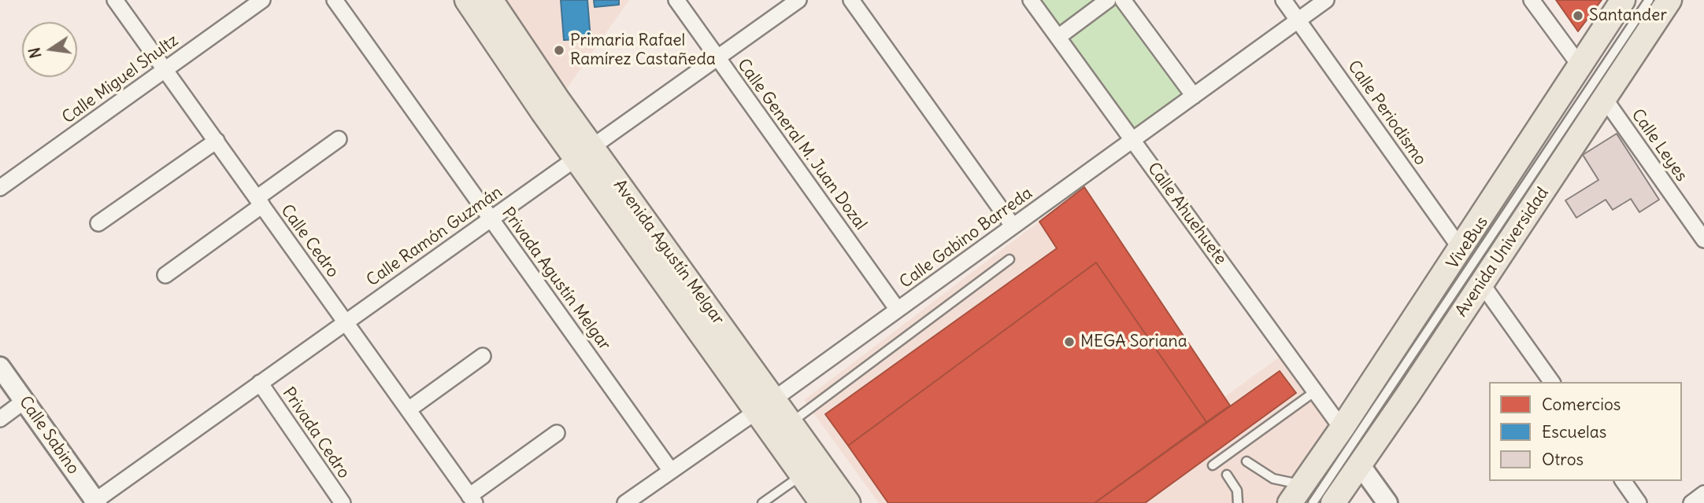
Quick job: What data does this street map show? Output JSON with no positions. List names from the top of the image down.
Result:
{
  "streets": {
    "main road": ["Avenida Agustín Melgar", "Avenida Universidad"],
    "street": [
      "Calle Miguel Shultz",
      "Calle Periodismo",
      "Calle General M. Juan Dozal",
      "Calle Leyes",
      "Calle Ahuehuete",
      "Calle Ramón Guzmán",
      "Calle Gabino Barreda",
      "Calle Cedro",
      "Privada Agustín Melgar",
      "Privada Cedro",
      "Calle Sabino"
    ],
    "lane": ["ViveBus"]
  },
  "crossings": [
    ["Calle Miguel Shultz", "Calle Cedro"],
    ["Calle Periodismo", "Calle Gabino Barreda"],
    ["Calle General M. Juan Dozal", "Calle Ramón Guzmán"],
    ["Calle General M. Juan Dozal", "Calle Gabino Barreda"],
    ["Calle Leyes", "Avenida Universidad"],
    ["Calle Ahuehuete", "Calle Gabino Barreda"],
    ["Calle Ramón Guzmán", "Calle Cedro"],
    ["Calle Ramón Guzmán", "Avenida Agustín Melgar"],
    ["Calle Ramón Guzmán", "Privada Agustín Melgar"],
    ["Calle Ramón Guzmán", "Privada Cedro"],
    ["Calle Ramón Guzmán", "Calle Sabino"],
    ["Calle Gabino Barreda", "Avenida Agustín Melgar"],
    ["Calle Gabino Barreda", "Privada Agustín Melgar"]
  ],
  "places": ["Santander", "Primaria Rafael Ramírez Castañeda", "MEGA Soriana"],
  "legend": ["Comercios", "Escuelas", "Otros"],
  "north": "left"
}
